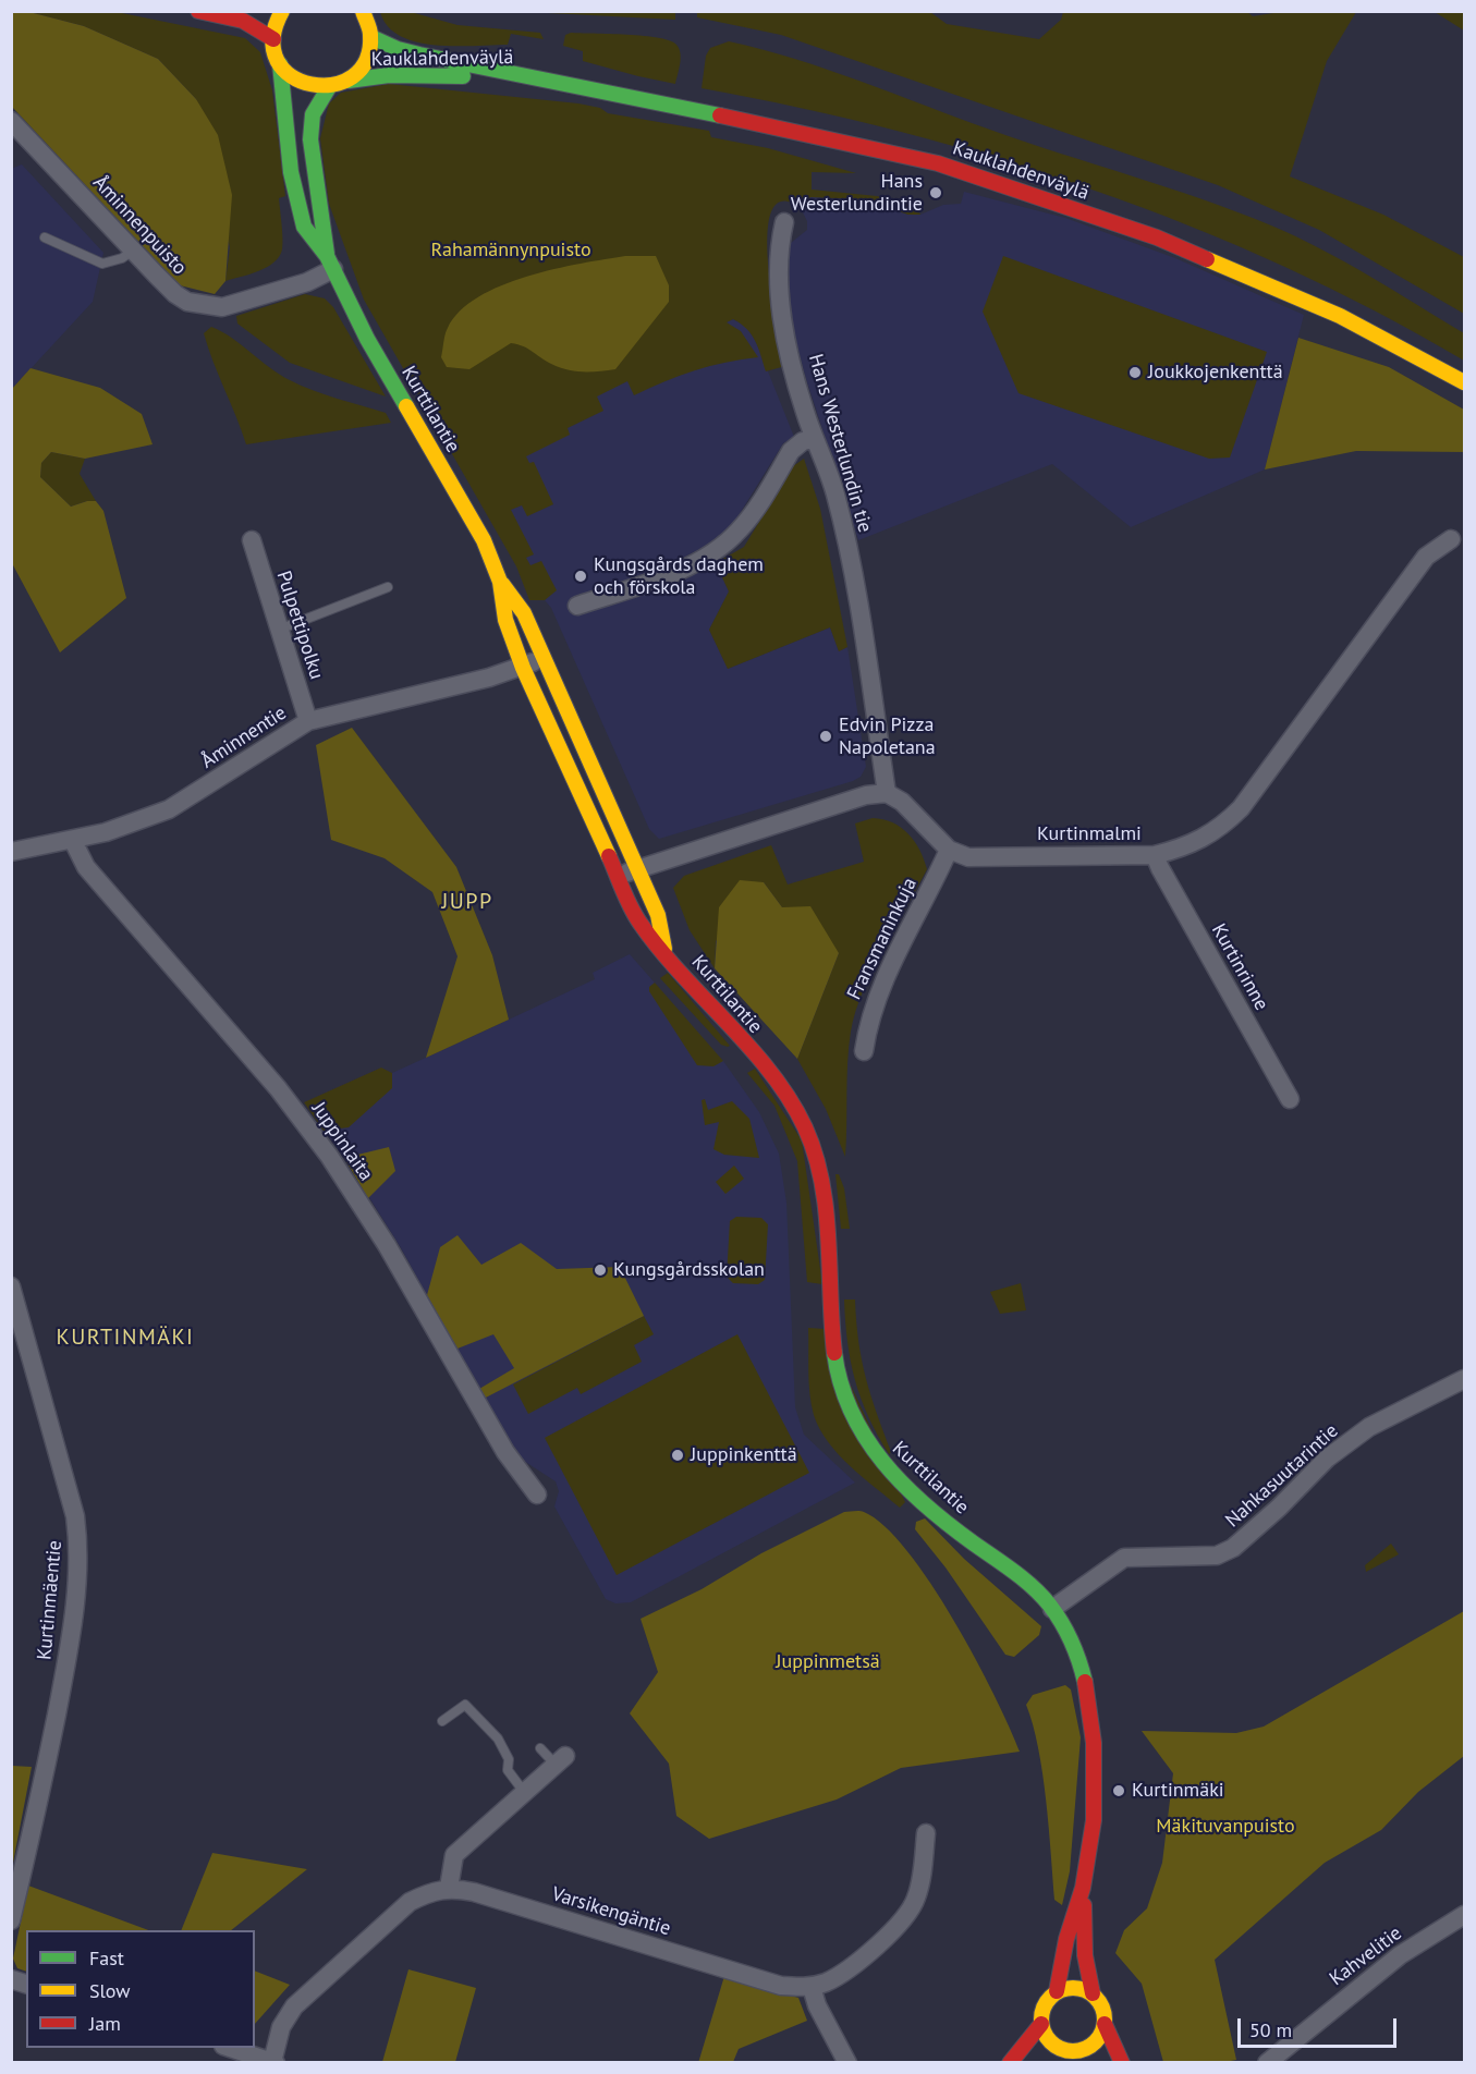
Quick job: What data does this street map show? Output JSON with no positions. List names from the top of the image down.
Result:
{
  "streets": {
    "street": [
      "Kauklahdenväylä",
      "Åminnenpuisto",
      "Kurttilantie",
      "Hans Westerlundin tie",
      "Pulpettipolku",
      "Åminnentie",
      "Kurtinmalmi",
      "Fransmaninkuja",
      "Kurtinrinne",
      "Juppinlaita",
      "Nahkasuutarintie",
      "Kurtinmäentie",
      "Varsikengäntie",
      "Kahvelitie"
    ]
  },
  "crossings": [
    ["Kauklahdenväylä", "Kurttilantie"],
    ["Åminnenpuisto", "Kurttilantie"],
    ["Kurttilantie", "Åminnentie"],
    ["Kurttilantie", "Nahkasuutarintie"],
    ["Pulpettipolku", "Åminnentie"],
    ["Åminnentie", "Juppinlaita"],
    ["Kurtinmalmi", "Fransmaninkuja"],
    ["Kurtinmalmi", "Kurtinrinne"]
  ],
  "districts": ["JUPP", "KURTINMÄKI"],
  "parks": ["Rahamännynpuisto", "Juppinmetsä", "Mäkituvanpuisto"],
  "places": [
    "Hans Westerlundintie",
    "Joukkojenkenttä",
    "Kungsgårds daghem och förskola",
    "Edvin Pizza Napoletana",
    "Kungsgårdsskolan",
    "Juppinkenttä",
    "Kurtinmäki"
  ],
  "legend": ["Fast", "Slow", "Jam"],
  "scale_bar": "50 m"
}
